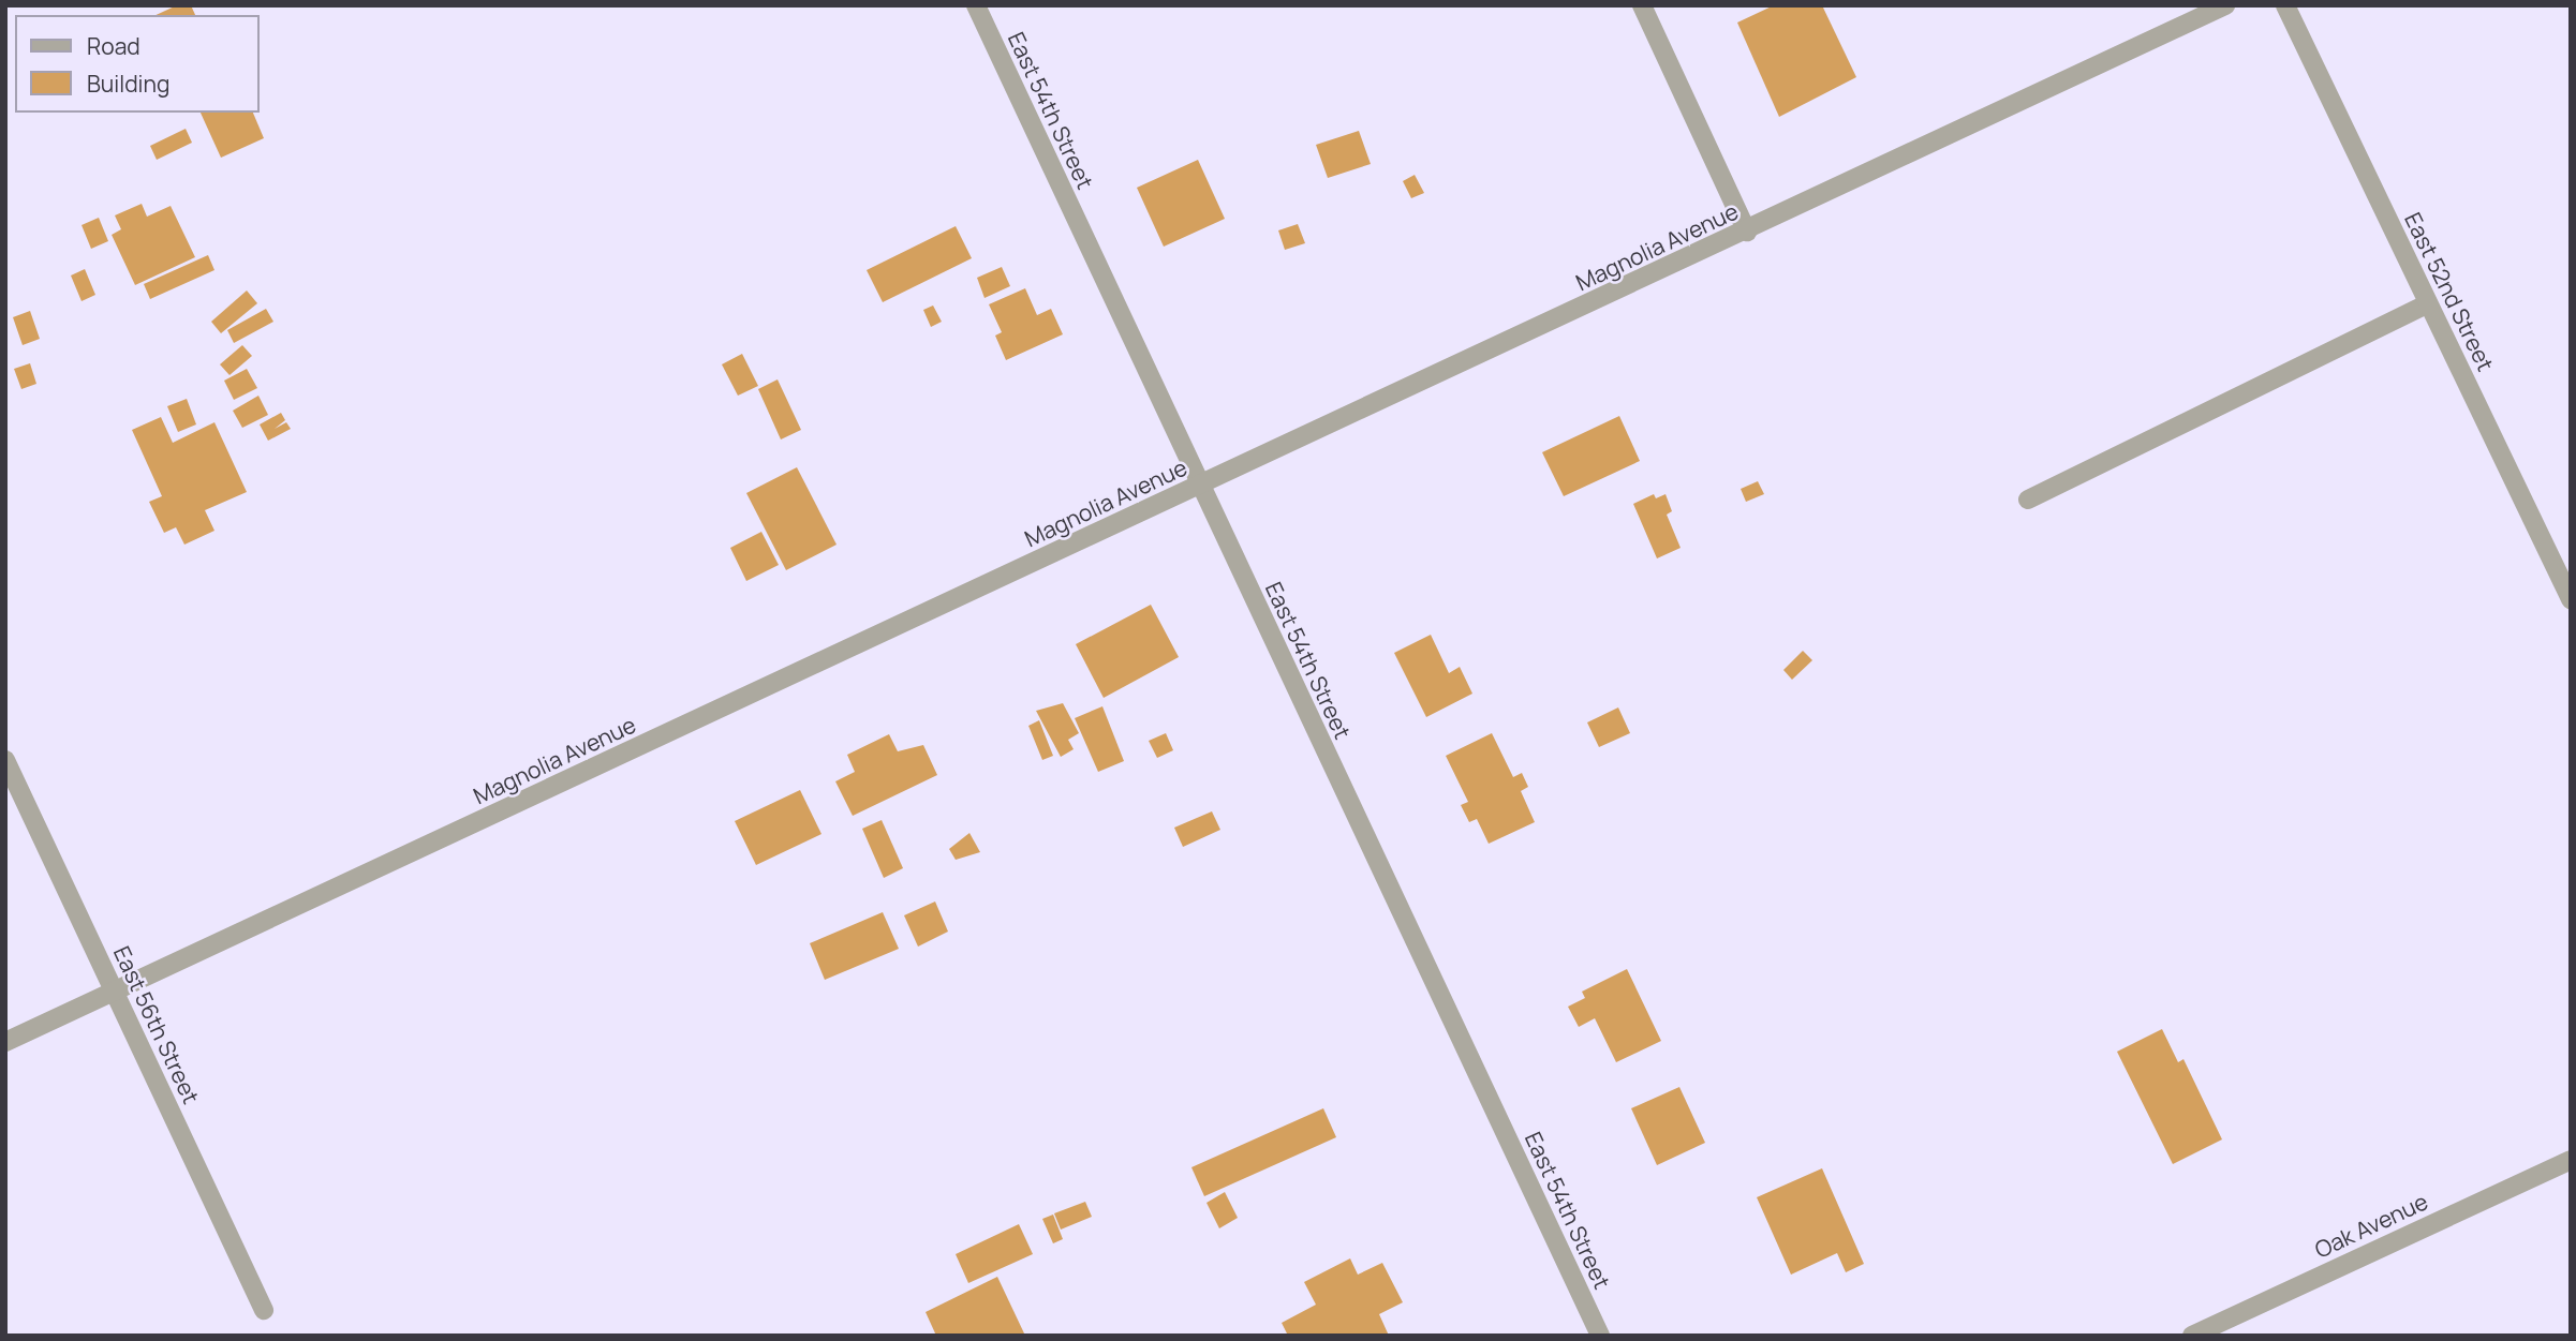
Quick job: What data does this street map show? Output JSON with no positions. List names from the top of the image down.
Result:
{
  "streets": {
    "street": [
      "East 54th Street",
      "Magnolia Avenue",
      "East 52nd Street",
      "East 56th Street",
      "Oak Avenue"
    ]
  },
  "crossings": [
    ["East 54th Street", "Magnolia Avenue"],
    ["Magnolia Avenue", "East 56th Street"]
  ],
  "legend": ["Road", "Building"]
}
